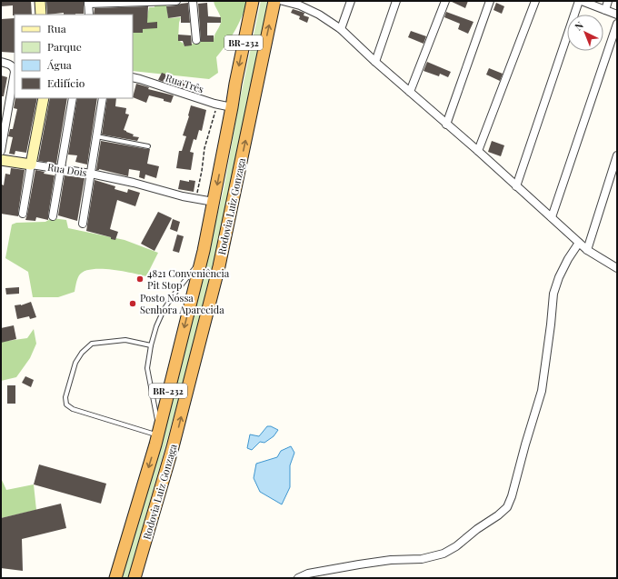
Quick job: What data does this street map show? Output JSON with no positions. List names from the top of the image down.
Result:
{
  "streets": {
    "highway": ["BR-232", "Rodovia Luiz Gonzaga"],
    "main road": ["Rua Dois"],
    "street": ["Rua Três"]
  },
  "crossings": [
    ["Rua Três", "Rodovia Luiz Gonzaga"],
    ["Rua Dois", "Rodovia Luiz Gonzaga"]
  ],
  "places": ["4821 Conveniência Pit Stop", "Posto Nossa Senhora Aparecida"],
  "legend": [
    "Rua",
    "Parque",
    "Água",
    "Edifício"
  ],
  "north": "top left"
}
